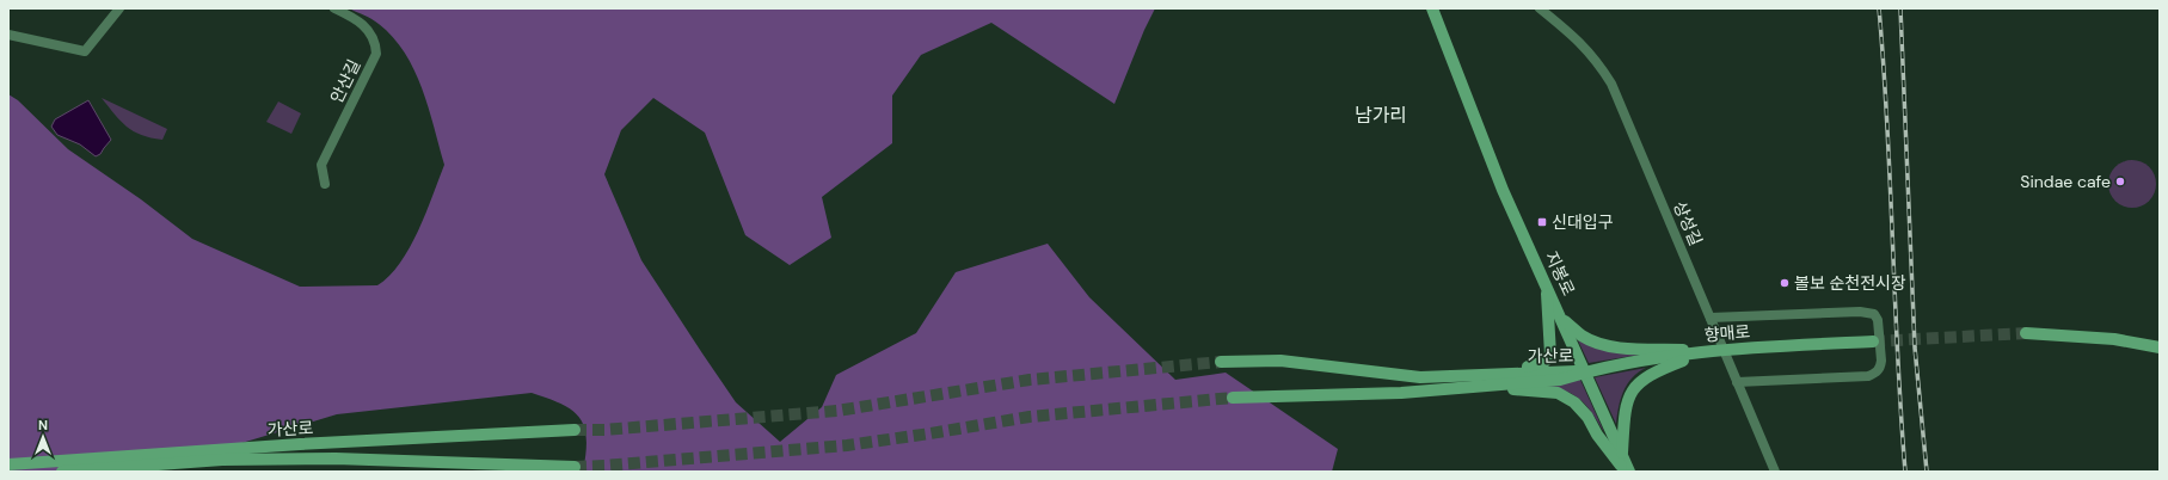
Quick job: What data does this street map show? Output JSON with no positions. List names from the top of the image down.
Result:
{
  "streets": {
    "main road": ["지봉로", "향매로", "가산로"],
    "street": ["안산길", "상성길"]
  },
  "crossings": [
    ["상성길", "향매로"],
    ["지봉로", "향매로"],
    ["지봉로", "가산로"],
    ["향매로", "가산로"]
  ],
  "districts": ["남가리"],
  "places": {
    "other": ["Sindae cafe", "볼보 순천전시장"],
    "transit": ["신대입구"]
  },
  "north": "top"
}
